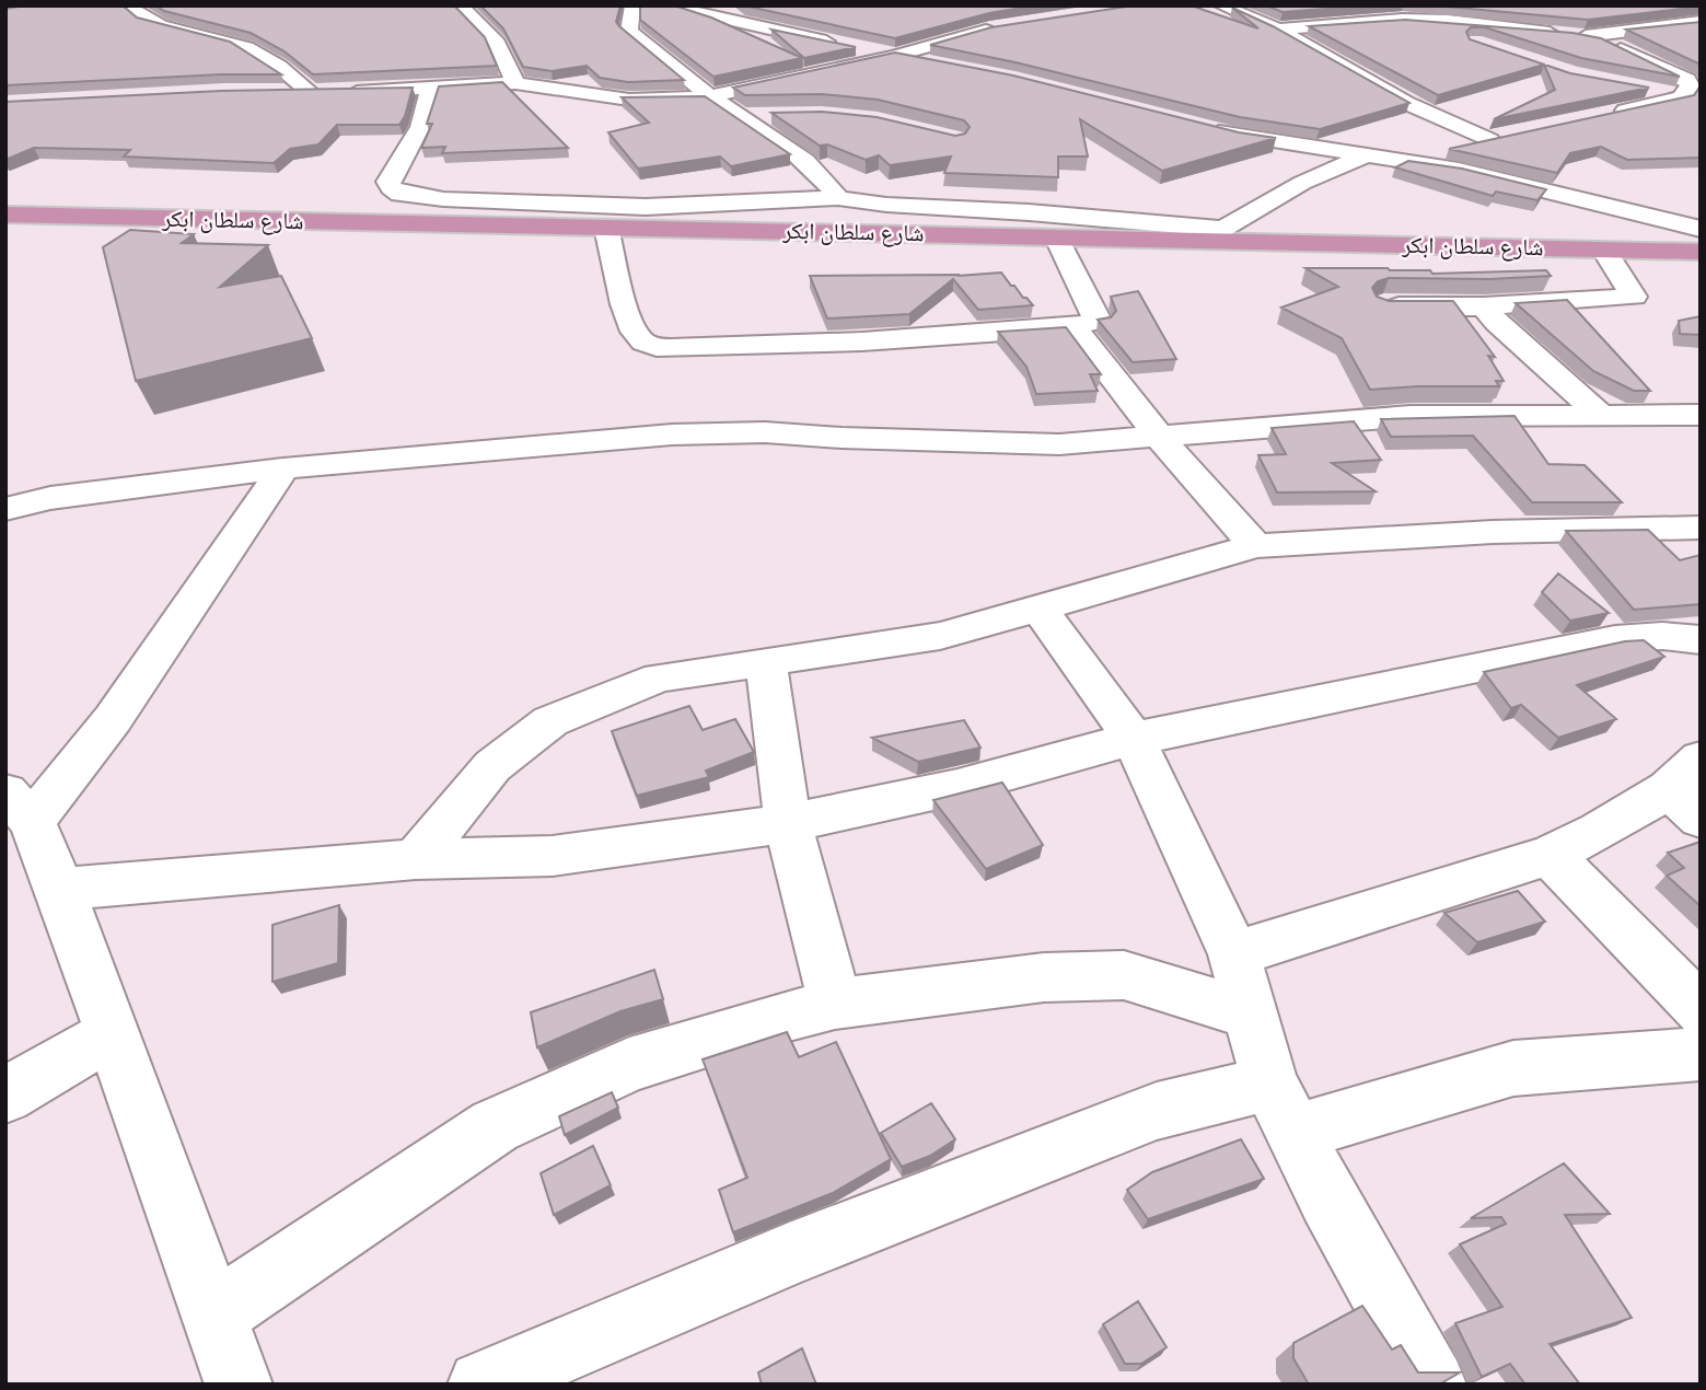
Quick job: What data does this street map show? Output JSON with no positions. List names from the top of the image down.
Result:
{
  "streets": {
    "highway": ["شارع سلطان ابكر"]
  }
}
